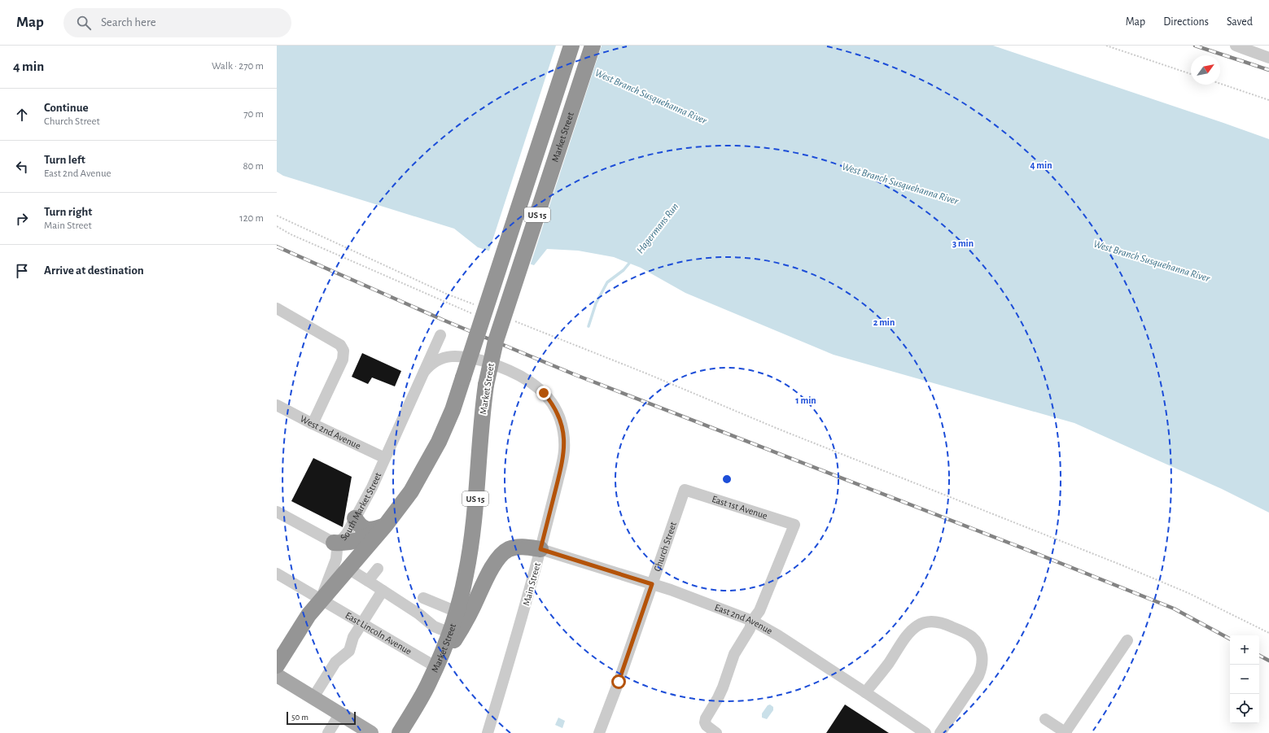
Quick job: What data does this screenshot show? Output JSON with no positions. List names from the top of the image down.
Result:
{
  "streets": {
    "highway": ["Market Street", "US 15", "South Market Street"],
    "street": [
      "West 2nd Avenue",
      "East 1st Avenue",
      "Church Street",
      "Main Street",
      "East 2nd Avenue",
      "East Lincoln Avenue"
    ]
  },
  "crossings": [
    ["Market Street", "South Market Street"],
    ["Market Street", "East Lincoln Avenue"],
    ["West 2nd Avenue", "South Market Street"],
    ["South Market Street", "Main Street"],
    ["South Market Street", "East Lincoln Avenue"],
    ["East 1st Avenue", "Church Street"],
    ["East 1st Avenue", "East 2nd Avenue"],
    ["Church Street", "East 2nd Avenue"],
    ["Main Street", "East 2nd Avenue"]
  ],
  "water": ["West Branch Susquehanna River", "Hagermans Run"],
  "scale_bar": "50 m",
  "north": "top right",
  "page": {
    "header": "Map",
    "search": "Search here",
    "nav": ["Map", "Directions", "Saved"],
    "heading": ["4 min", "Walk · 270 m"],
    "list": [
      ["Continue", "Church Street", "70 m"],
      ["Turn left", "East 2nd Avenue", "80 m"],
      ["Turn right", "Main Street", "120 m"],
      "Arrive at destination"
    ],
    "map_buttons": ["+", "−"],
    "scale": "50 m"
  },
  "rings": [
    "4 min",
    "3 min",
    "2 min",
    "1 min"
  ]
}
